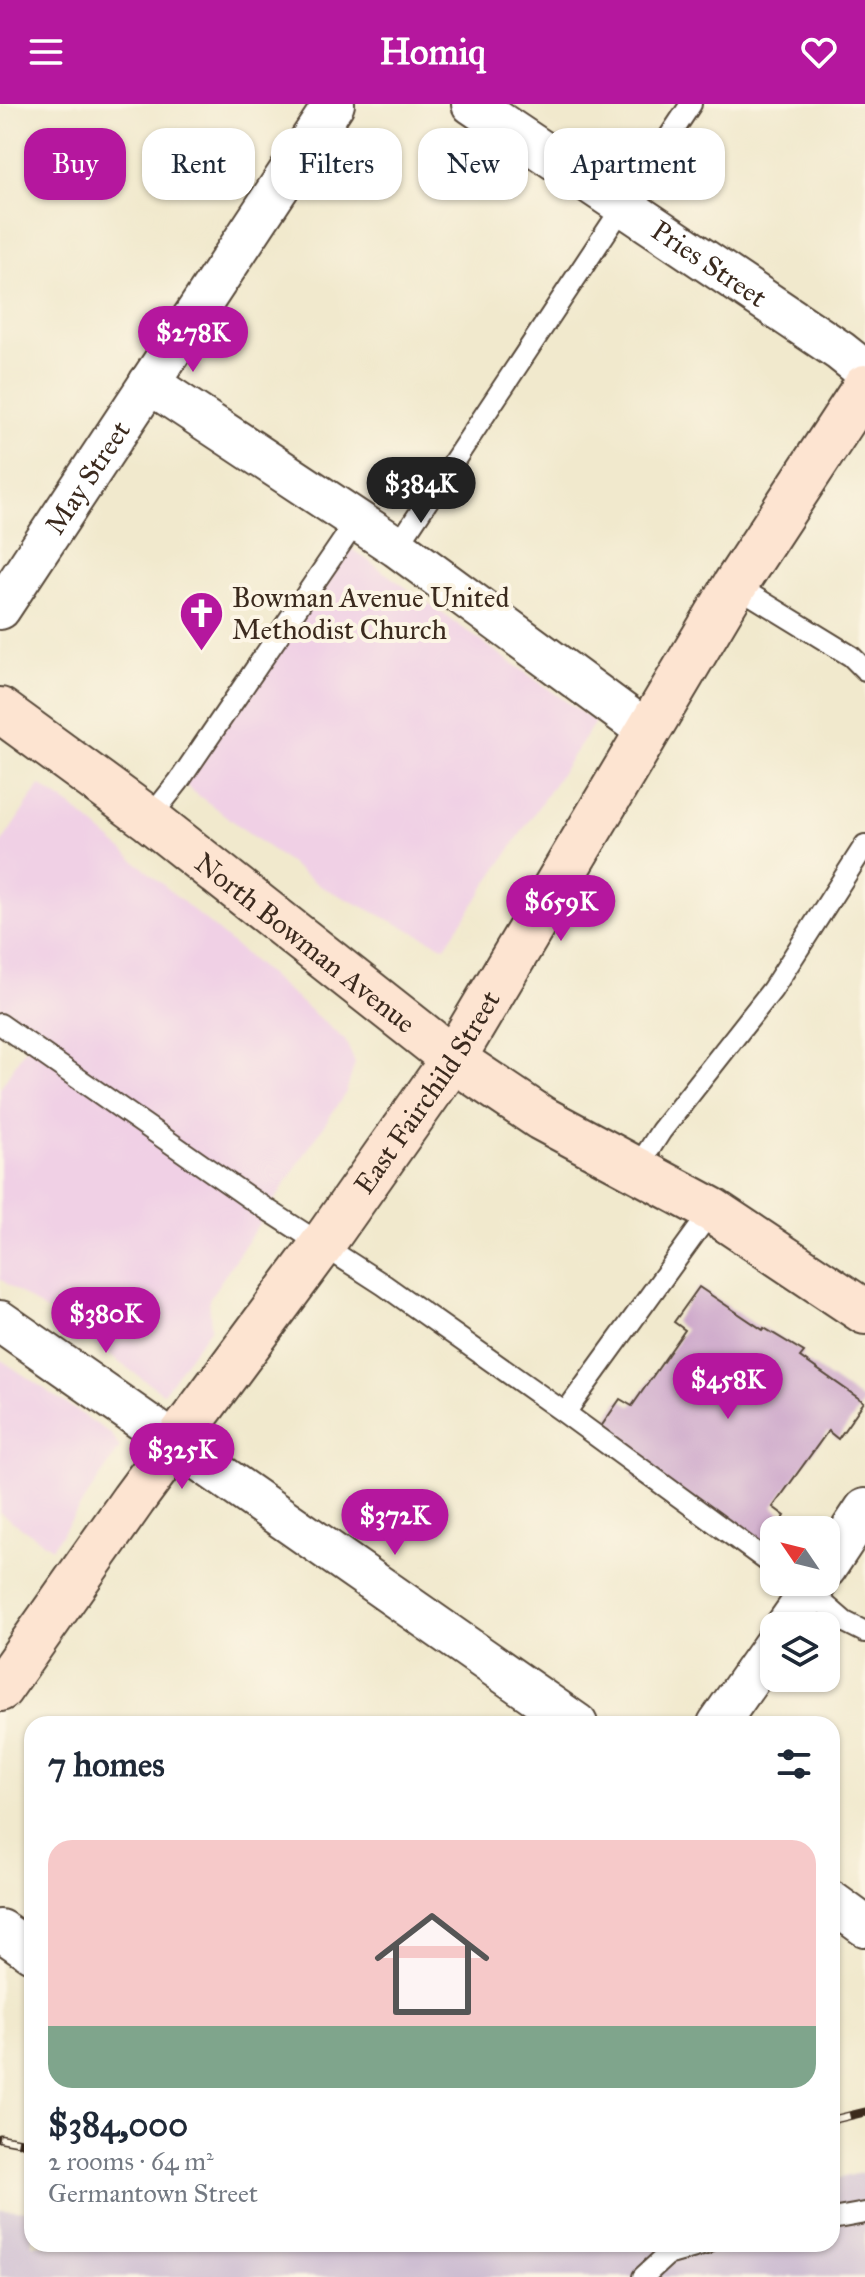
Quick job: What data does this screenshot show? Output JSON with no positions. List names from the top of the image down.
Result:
{
  "streets": {
    "street": [
      "Pries Street",
      "May Street",
      "North Bowman Avenue",
      "East Fairchild Street"
    ]
  },
  "crossings": [
    ["North Bowman Avenue", "East Fairchild Street"]
  ],
  "places": {
    "church": ["Bowman Avenue United Methodist Church"]
  },
  "north": "top left",
  "page": {
    "header": "Homiq",
    "chip": [
      "Buy",
      "Rent",
      "Filters",
      "New",
      "Apartment"
    ],
    "price": [
      "$278K",
      "$384K",
      "$659K",
      "$380K",
      "$458K",
      "$325K",
      "$372K"
    ],
    "heading": "7 homes",
    "list": [
      {
        "name": "$384,000",
        "note": "2 rooms · 64 m² · Germantown Street"
      }
    ]
  }
}
